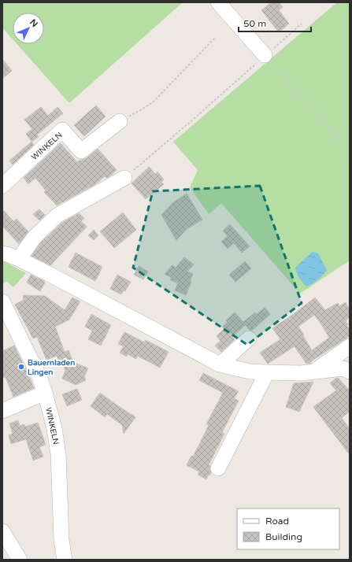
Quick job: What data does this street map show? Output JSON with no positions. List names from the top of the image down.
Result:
{
  "streets": {
    "street": ["WINKELN"]
  },
  "places": ["Bauernladen Lingen"],
  "legend": ["Road", "Building"],
  "scale_bar": "50 m",
  "north": "top right"
}
